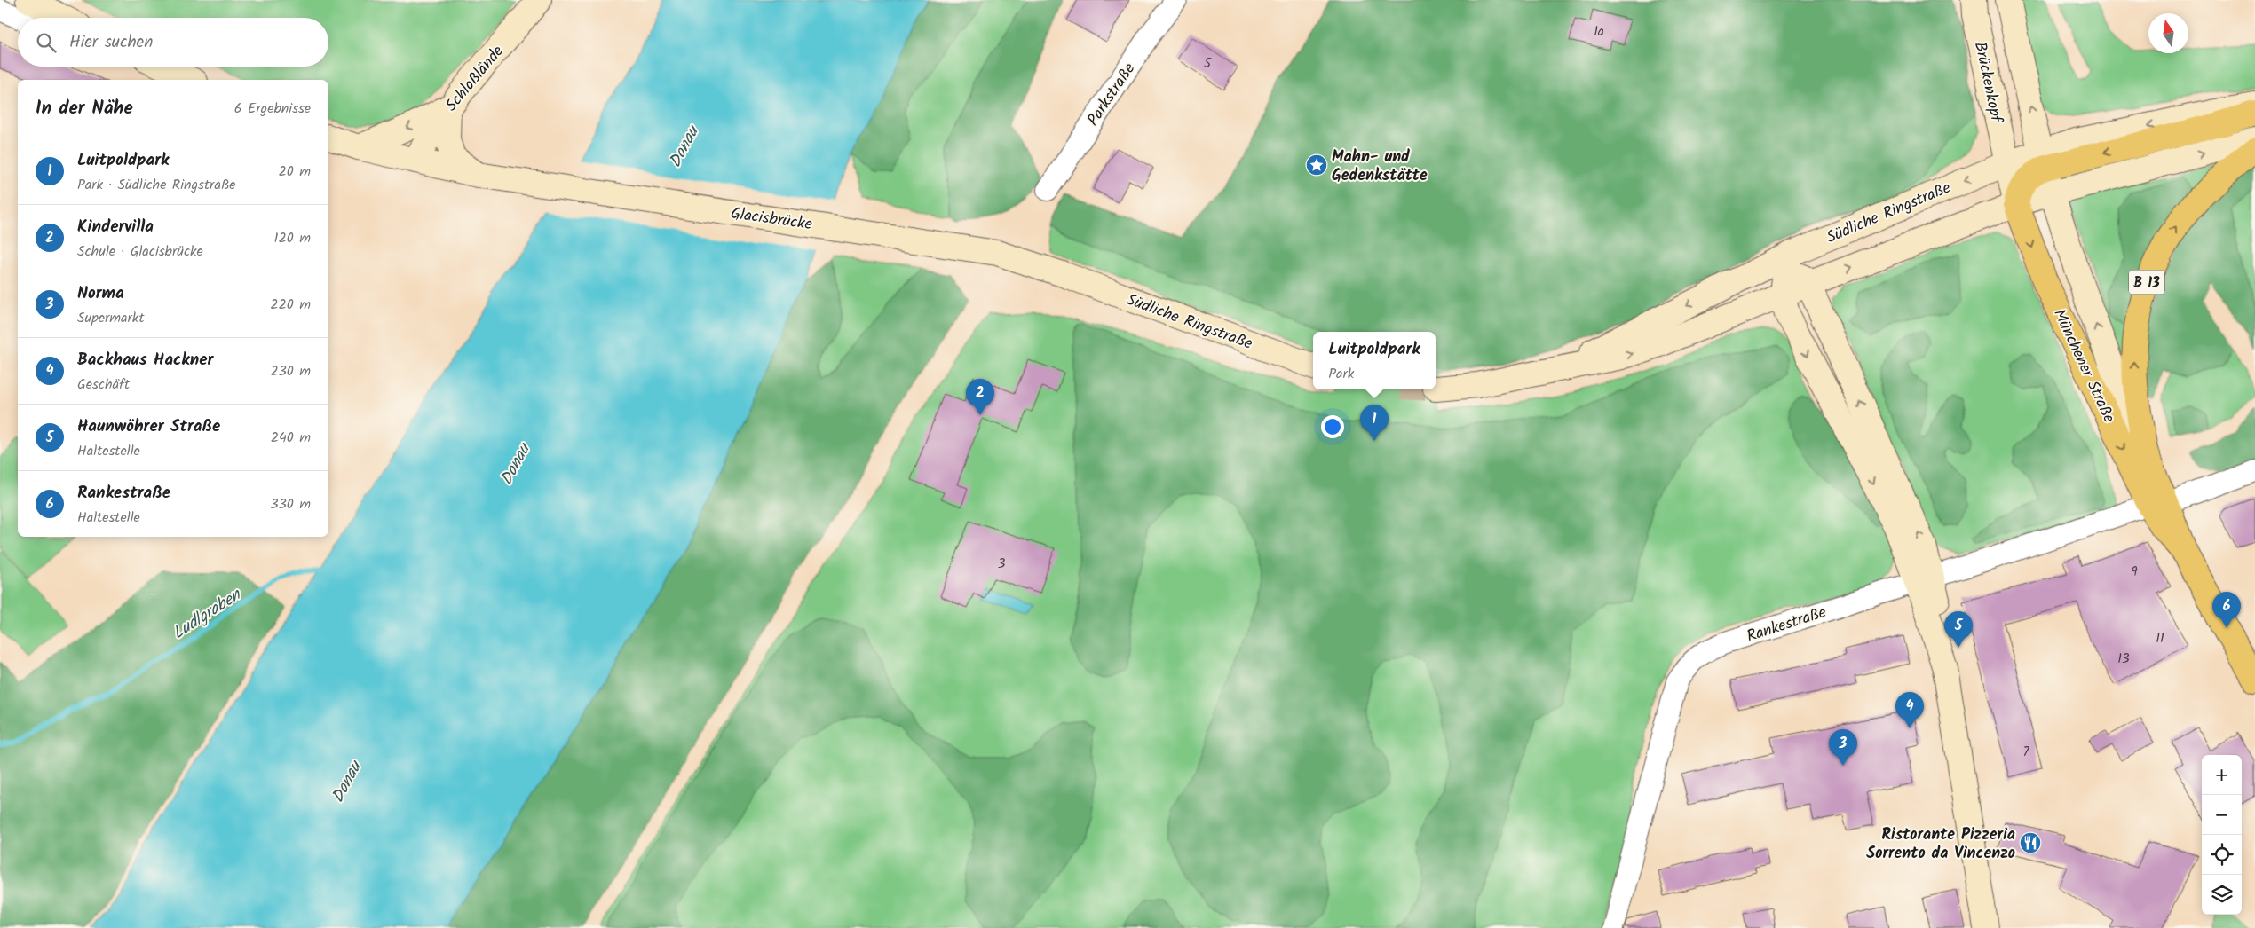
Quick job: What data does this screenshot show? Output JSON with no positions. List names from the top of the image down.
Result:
{
  "streets": {
    "main road": [
      "Schloßlände",
      "Brückenkopf",
      "Südliche Ringstraße",
      "Glacisbrücke",
      "B 13",
      "Münchener Straße"
    ],
    "street": ["Parkstraße", "Rankestraße"]
  },
  "crossings": [
    ["Schloßlände", "Glacisbrücke"],
    ["Brückenkopf", "Südliche Ringstraße"],
    ["Brückenkopf", "Münchener Straße"],
    ["Südliche Ringstraße", "Glacisbrücke"],
    ["Südliche Ringstraße", "Münchener Straße"],
    ["B 13", "Münchener Straße"],
    ["Münchener Straße", "Rankestraße"]
  ],
  "water": ["Donau", "Ludlgraben"],
  "places": {
    "place": ["Mahn- und Gedenkstätte"],
    "restaurant": ["Ristorante Pizzeria Sorrento da Vincenzo"]
  },
  "house_numbers": [
    "1a",
    "5",
    "3",
    "9",
    "11",
    "13",
    "7"
  ],
  "north": "top",
  "page": {
    "search": "Hier suchen",
    "heading": ["In der Nähe", "6 Ergebnisse"],
    "list": [
      {
        "mark": "1",
        "name": "Luitpoldpark",
        "note": "Park · Südliche Ringstraße",
        "value": "20 m"
      },
      {
        "mark": "2",
        "name": "Kindervilla",
        "note": "Schule · Glacisbrücke",
        "value": "120 m"
      },
      {
        "mark": "3",
        "name": "Norma",
        "note": "Supermarkt",
        "value": "220 m"
      },
      {
        "mark": "4",
        "name": "Backhaus Hackner",
        "note": "Geschäft",
        "value": "230 m"
      },
      {
        "mark": "5",
        "name": "Haunwöhrer Straße",
        "note": "Haltestelle",
        "value": "240 m"
      },
      {
        "mark": "6",
        "name": "Rankestraße",
        "note": "Haltestelle",
        "value": "330 m"
      }
    ],
    "popup": ["Luitpoldpark", "Park"],
    "pins": [
      "2",
      "1",
      "6",
      "5",
      "4",
      "3"
    ],
    "map_buttons": ["+", "−"]
  }
}
